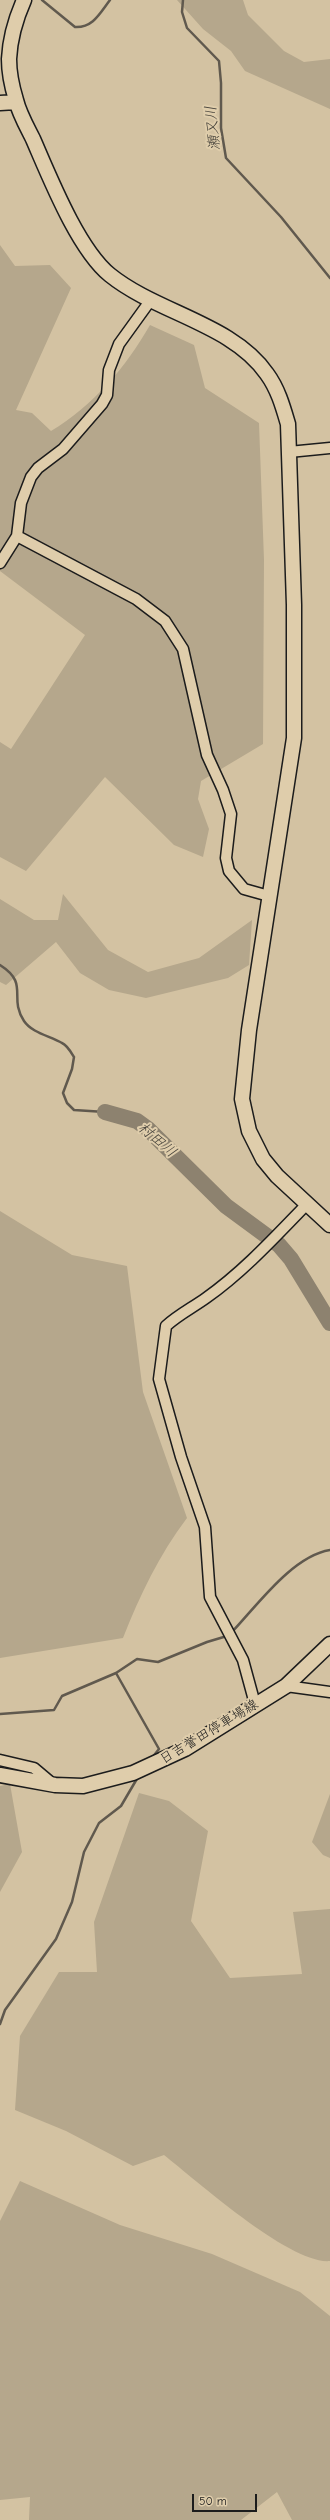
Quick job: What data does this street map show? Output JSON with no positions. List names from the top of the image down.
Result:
{
  "streets": {
    "street": ["日吉誉田停車場線"]
  },
  "water": ["瀬又川", "村田川"],
  "scale_bar": "50 m"
}
